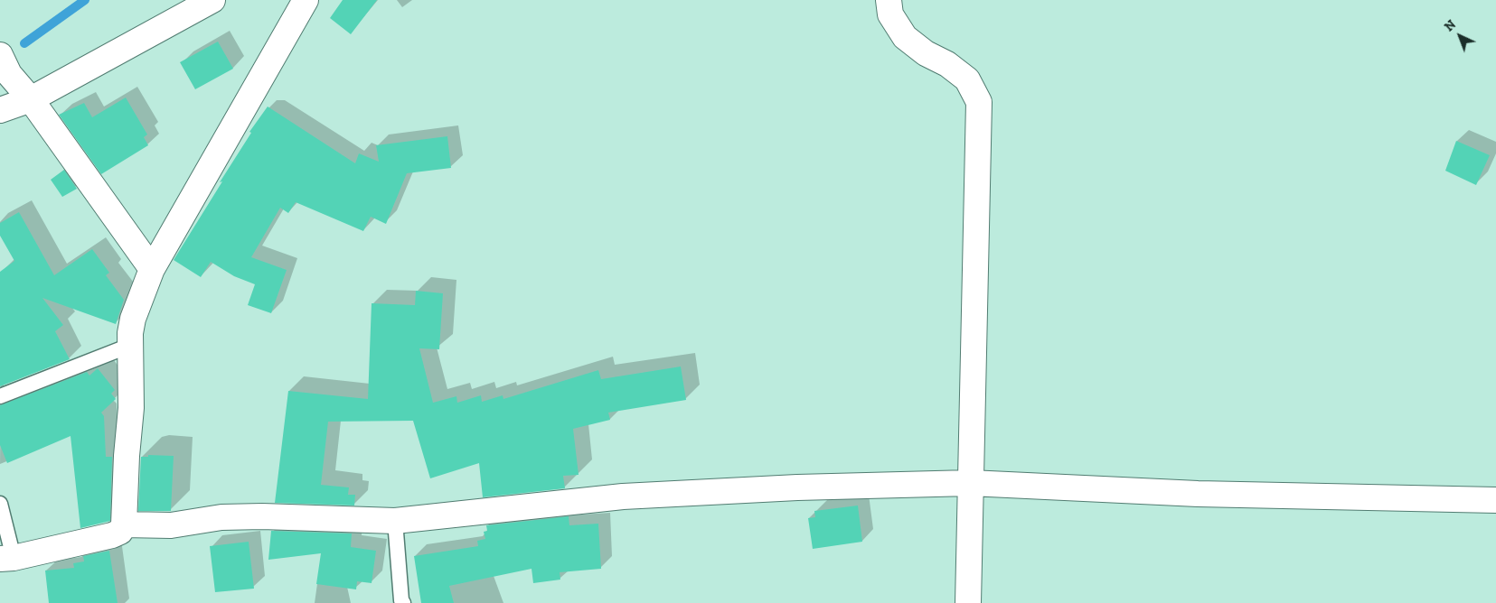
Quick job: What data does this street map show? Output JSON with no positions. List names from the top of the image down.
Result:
{
  "north": "top left"
}
